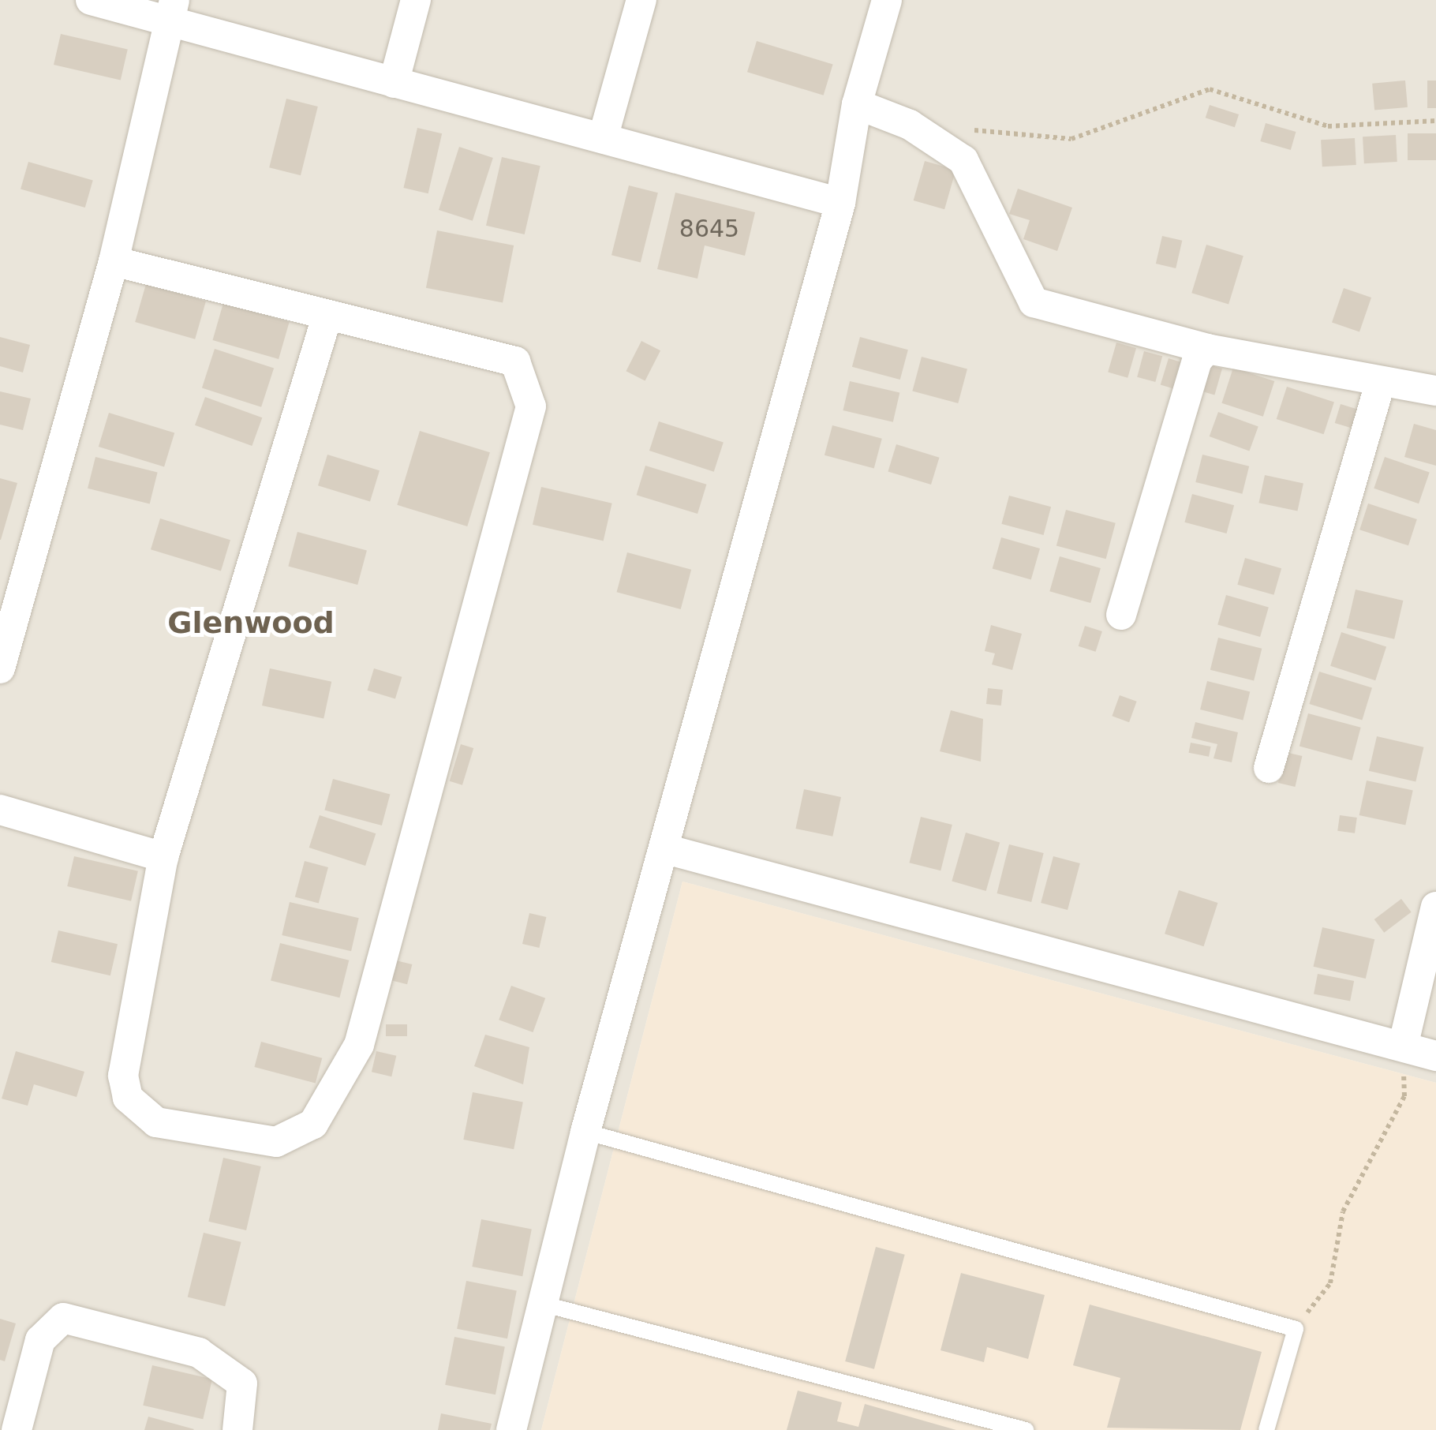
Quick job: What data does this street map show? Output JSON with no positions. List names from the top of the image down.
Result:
{
  "districts": ["Glenwood"],
  "house_numbers": ["8645"]
}
